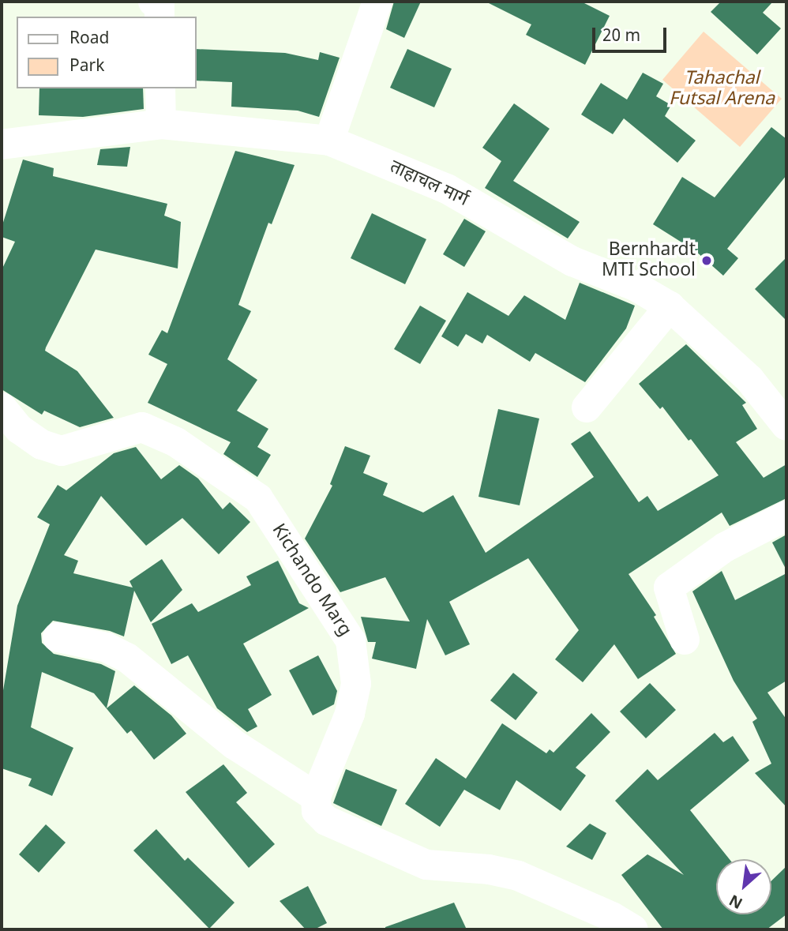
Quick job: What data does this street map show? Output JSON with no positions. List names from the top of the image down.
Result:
{
  "streets": {
    "street": ["ताहाचल मार्ग", "Kichando Marg"]
  },
  "parks": ["Tahachal Futsal Arena"],
  "places": ["Bernhardt MTI School"],
  "legend": ["Road", "Park"],
  "scale_bar": "20 m",
  "north": "bottom left"
}
